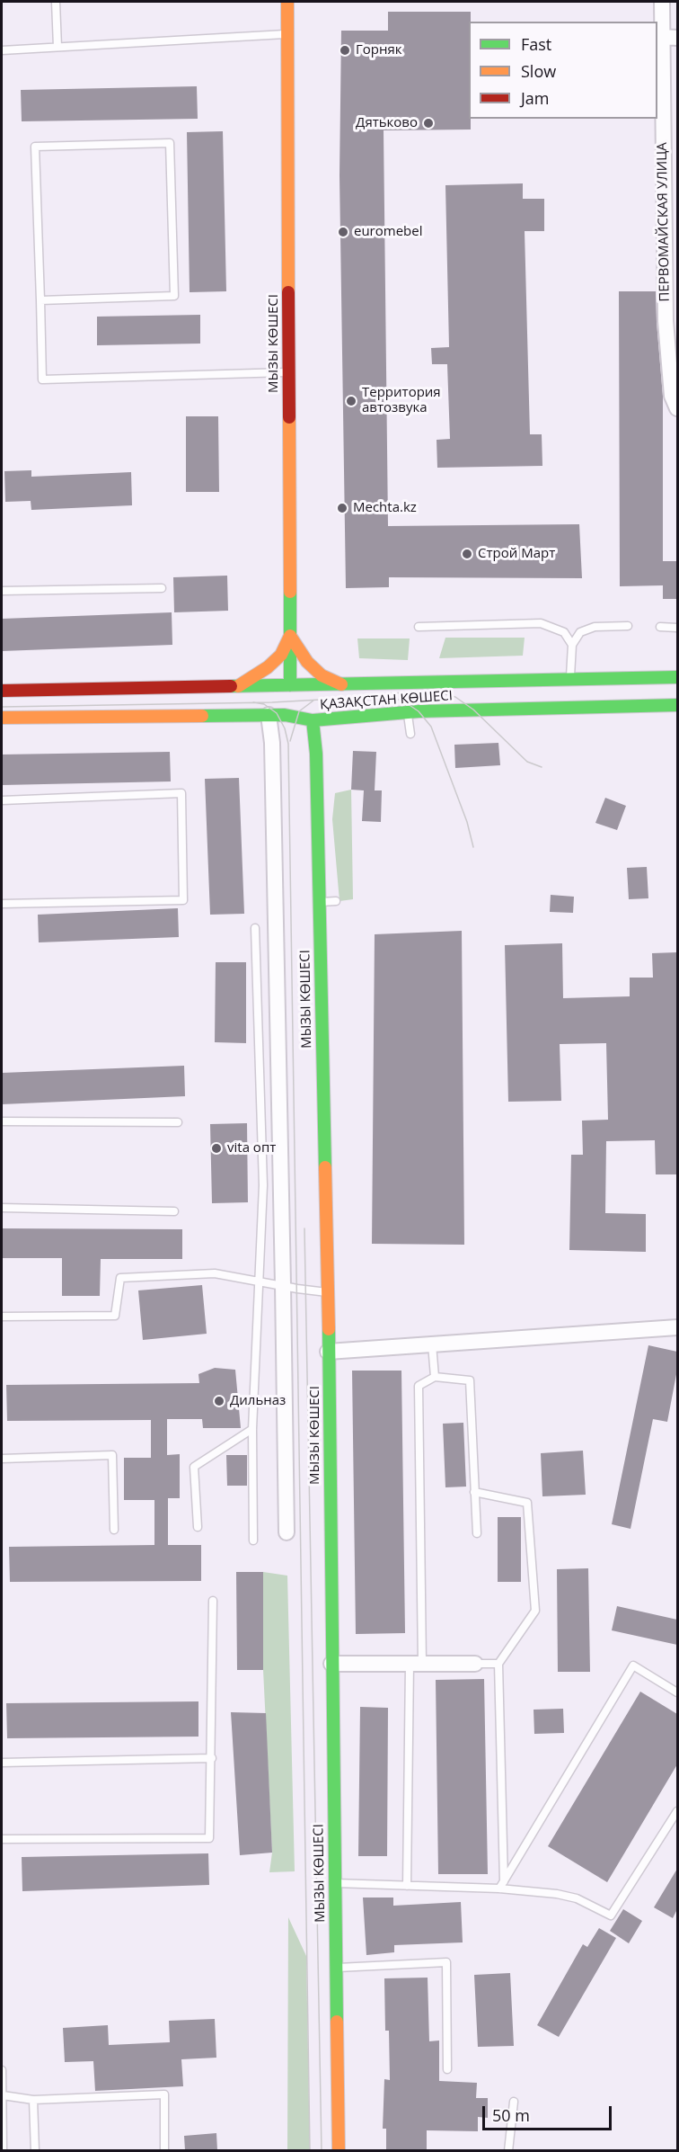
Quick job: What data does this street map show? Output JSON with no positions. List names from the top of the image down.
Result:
{
  "streets": {
    "main road": ["МЫЗЫ КӨШЕСІ", "ҚАЗАҚСТАН КӨШЕСІ"],
    "street": ["ПЕРВОМАЙСКАЯ УЛИЦА"]
  },
  "crossings": [
    ["МЫЗЫ КӨШЕСІ", "ҚАЗАҚСТАН КӨШЕСІ"]
  ],
  "places": [
    "Горняк",
    "Дятьково",
    "euromebel",
    "Территория автозвука",
    "Mechta.kz",
    "Строй Март",
    "vita опт",
    "Дильназ"
  ],
  "legend": ["Fast", "Slow", "Jam"],
  "scale_bar": "50 m"
}
